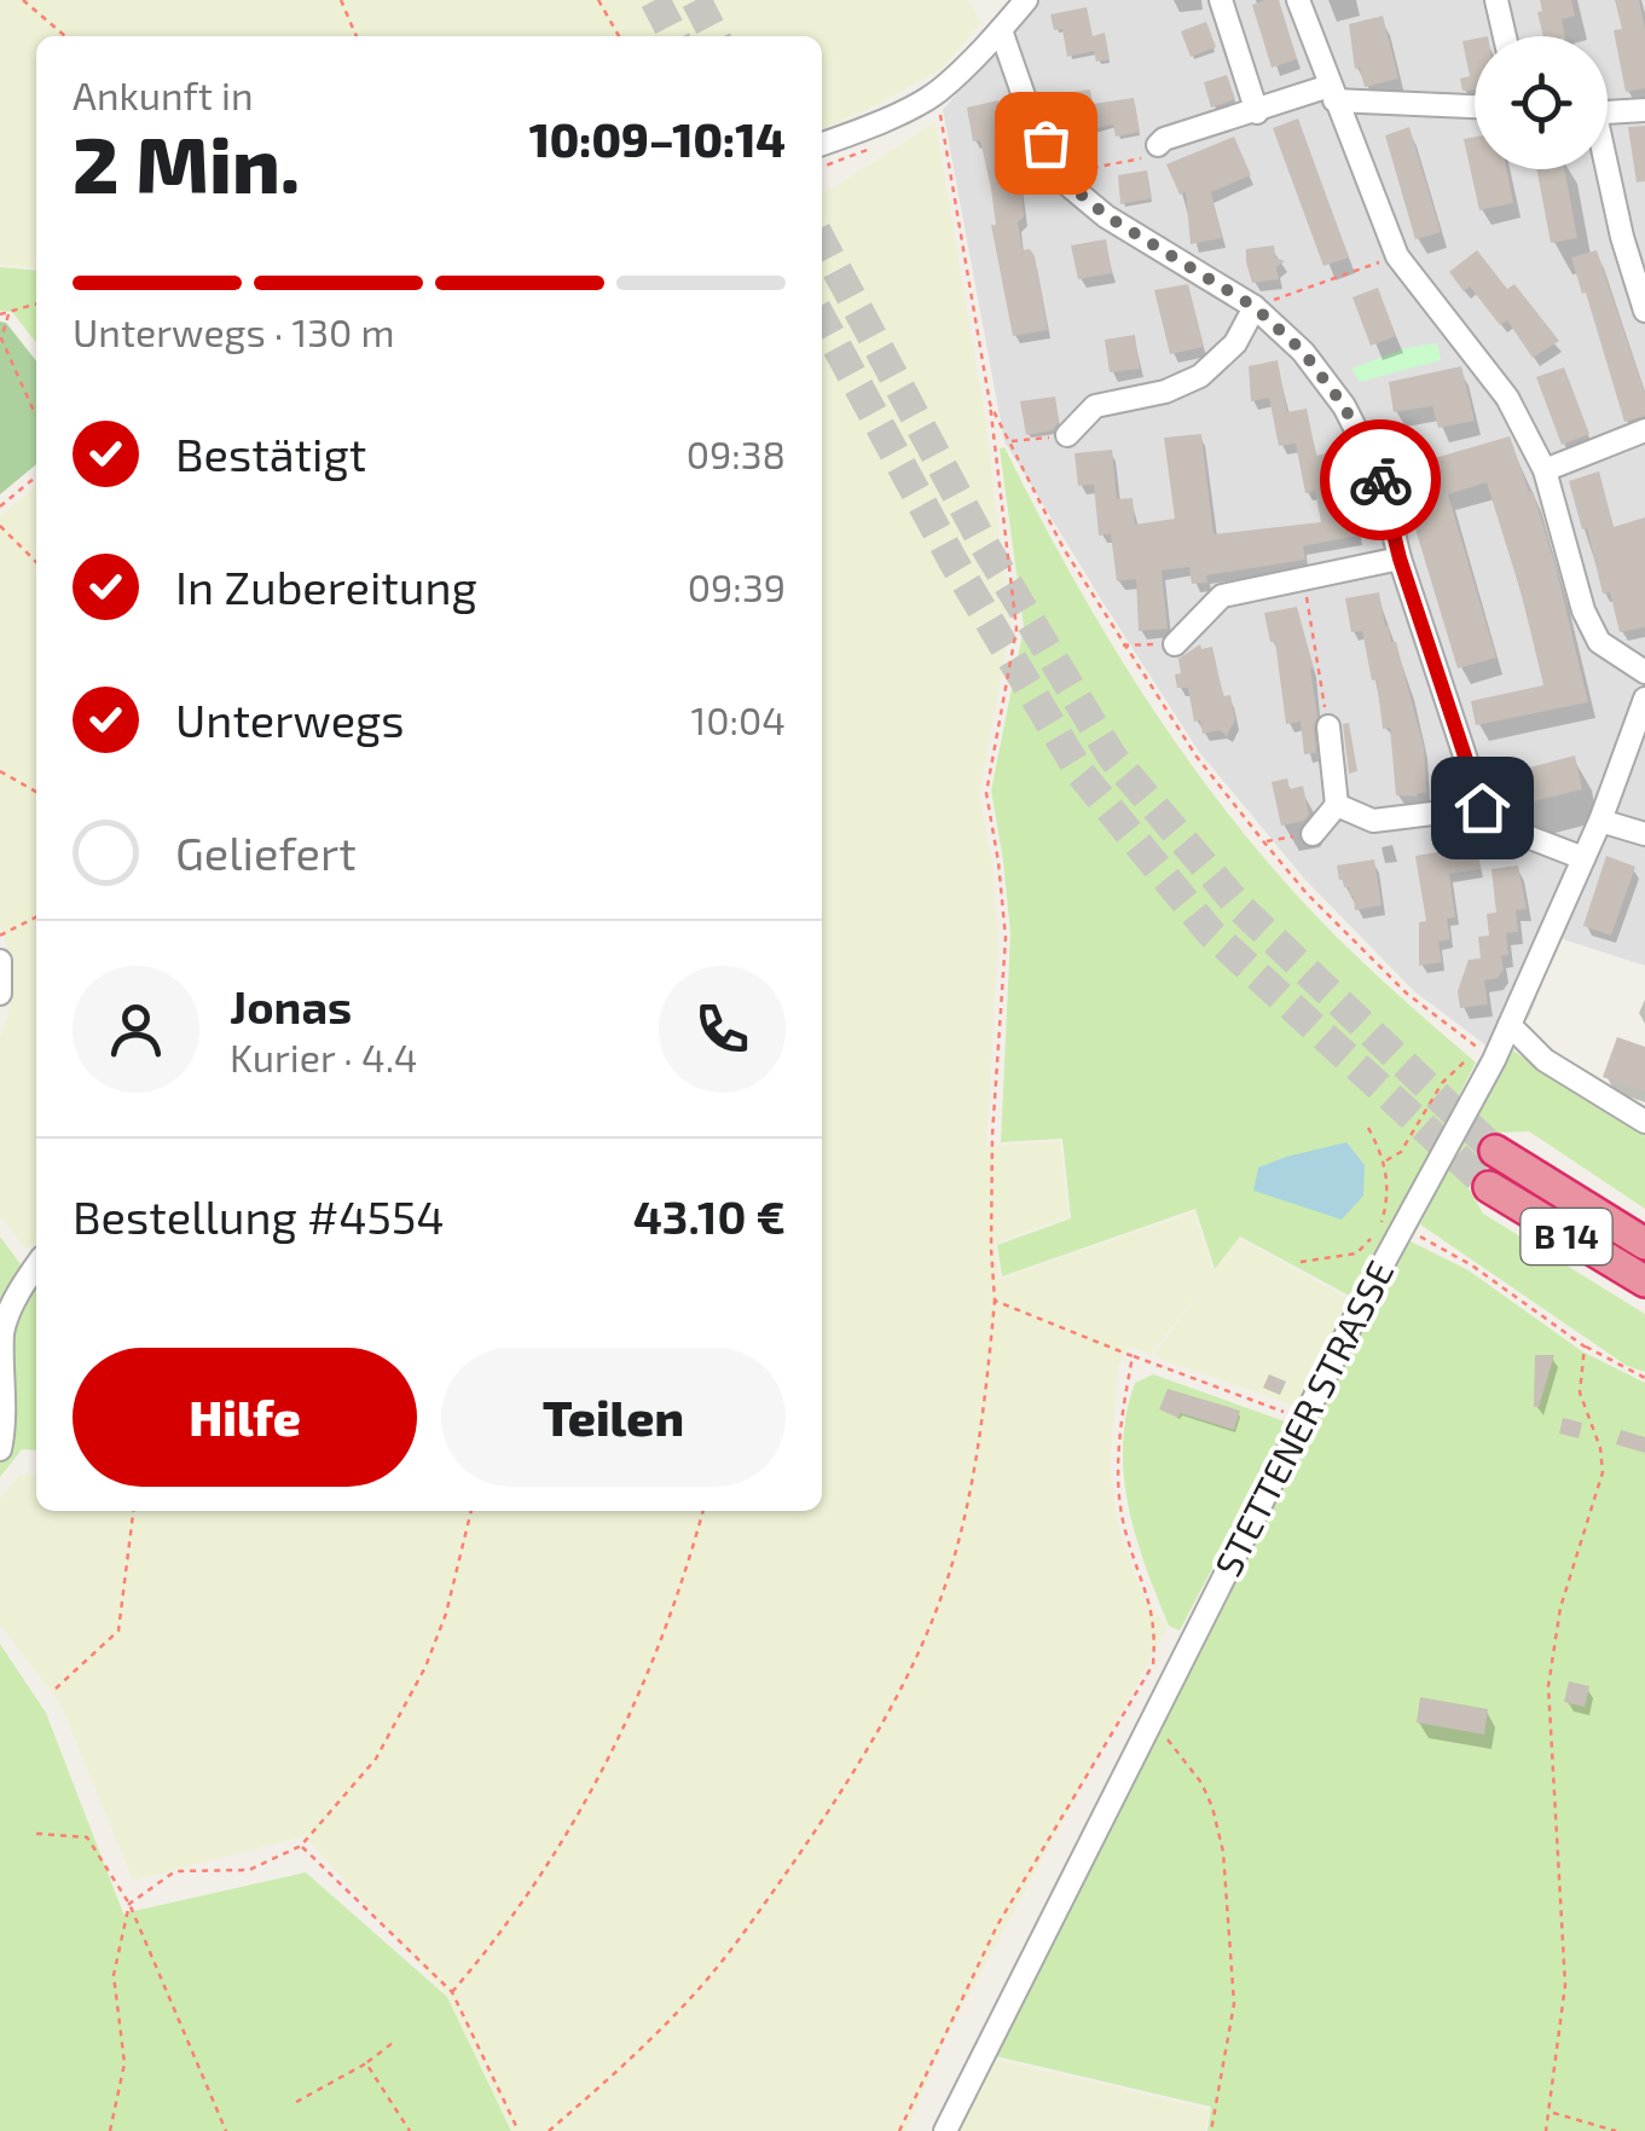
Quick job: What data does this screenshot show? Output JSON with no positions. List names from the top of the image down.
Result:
{
  "streets": {
    "highway": ["B 14"],
    "street": ["STETTENER STRASSE"]
  },
  "page": {
    "heading": ["2 Min.", "Ankunft in", "10:09–10:14"],
    "panel": [
      "Jonas",
      "Kurier · 4.4",
      "Bestellung #4554",
      "43.10 €"
    ],
    "bar": "Unterwegs · 130 m",
    "list": [
      ["Bestätigt", "09:38"],
      ["In Zubereitung", "09:39"],
      ["Unterwegs", "10:04"],
      "Geliefert"
    ],
    "buttons": ["Hilfe", "Teilen"]
  }
}
